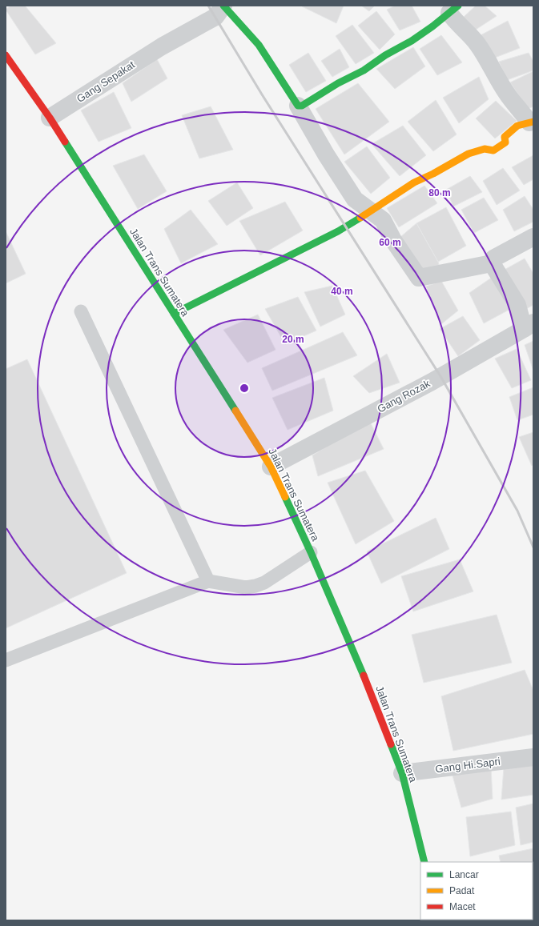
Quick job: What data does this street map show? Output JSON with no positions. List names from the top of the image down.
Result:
{
  "streets": {
    "main road": ["Jalan Trans Sumatera"],
    "street": ["Gang Sepakat", "Gang Rozak", "Gang Hi.Sapri"]
  },
  "crossings": [
    ["Gang Sepakat", "Jalan Trans Sumatera"],
    ["Jalan Trans Sumatera", "Gang Rozak"],
    ["Jalan Trans Sumatera", "Gang Hi.Sapri"]
  ],
  "legend": ["Lancar", "Padat", "Macet"],
  "rings": [
    "80 m",
    "60 m",
    "40 m",
    "20 m"
  ]
}
